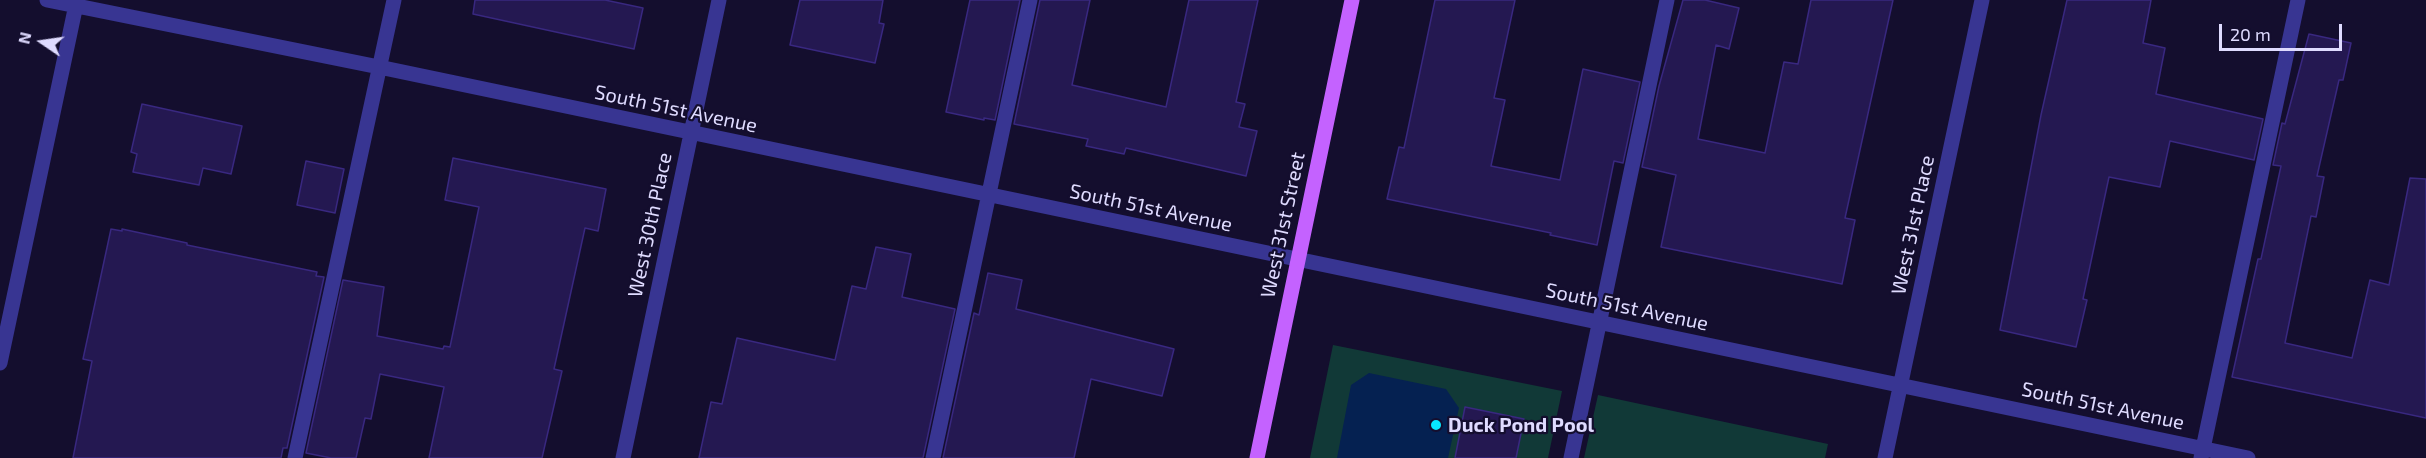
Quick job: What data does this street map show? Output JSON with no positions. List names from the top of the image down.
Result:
{
  "streets": {
    "main road": ["West 31st Street"],
    "street": ["South 51st Avenue", "West 30th Place", "West 31st Place"]
  },
  "crossings": [
    ["South 51st Avenue", "West 30th Place"],
    ["South 51st Avenue", "West 31st Street"],
    ["South 51st Avenue", "West 31st Place"]
  ],
  "places": ["Duck Pond Pool"],
  "scale_bar": "20 m",
  "north": "left"
}
